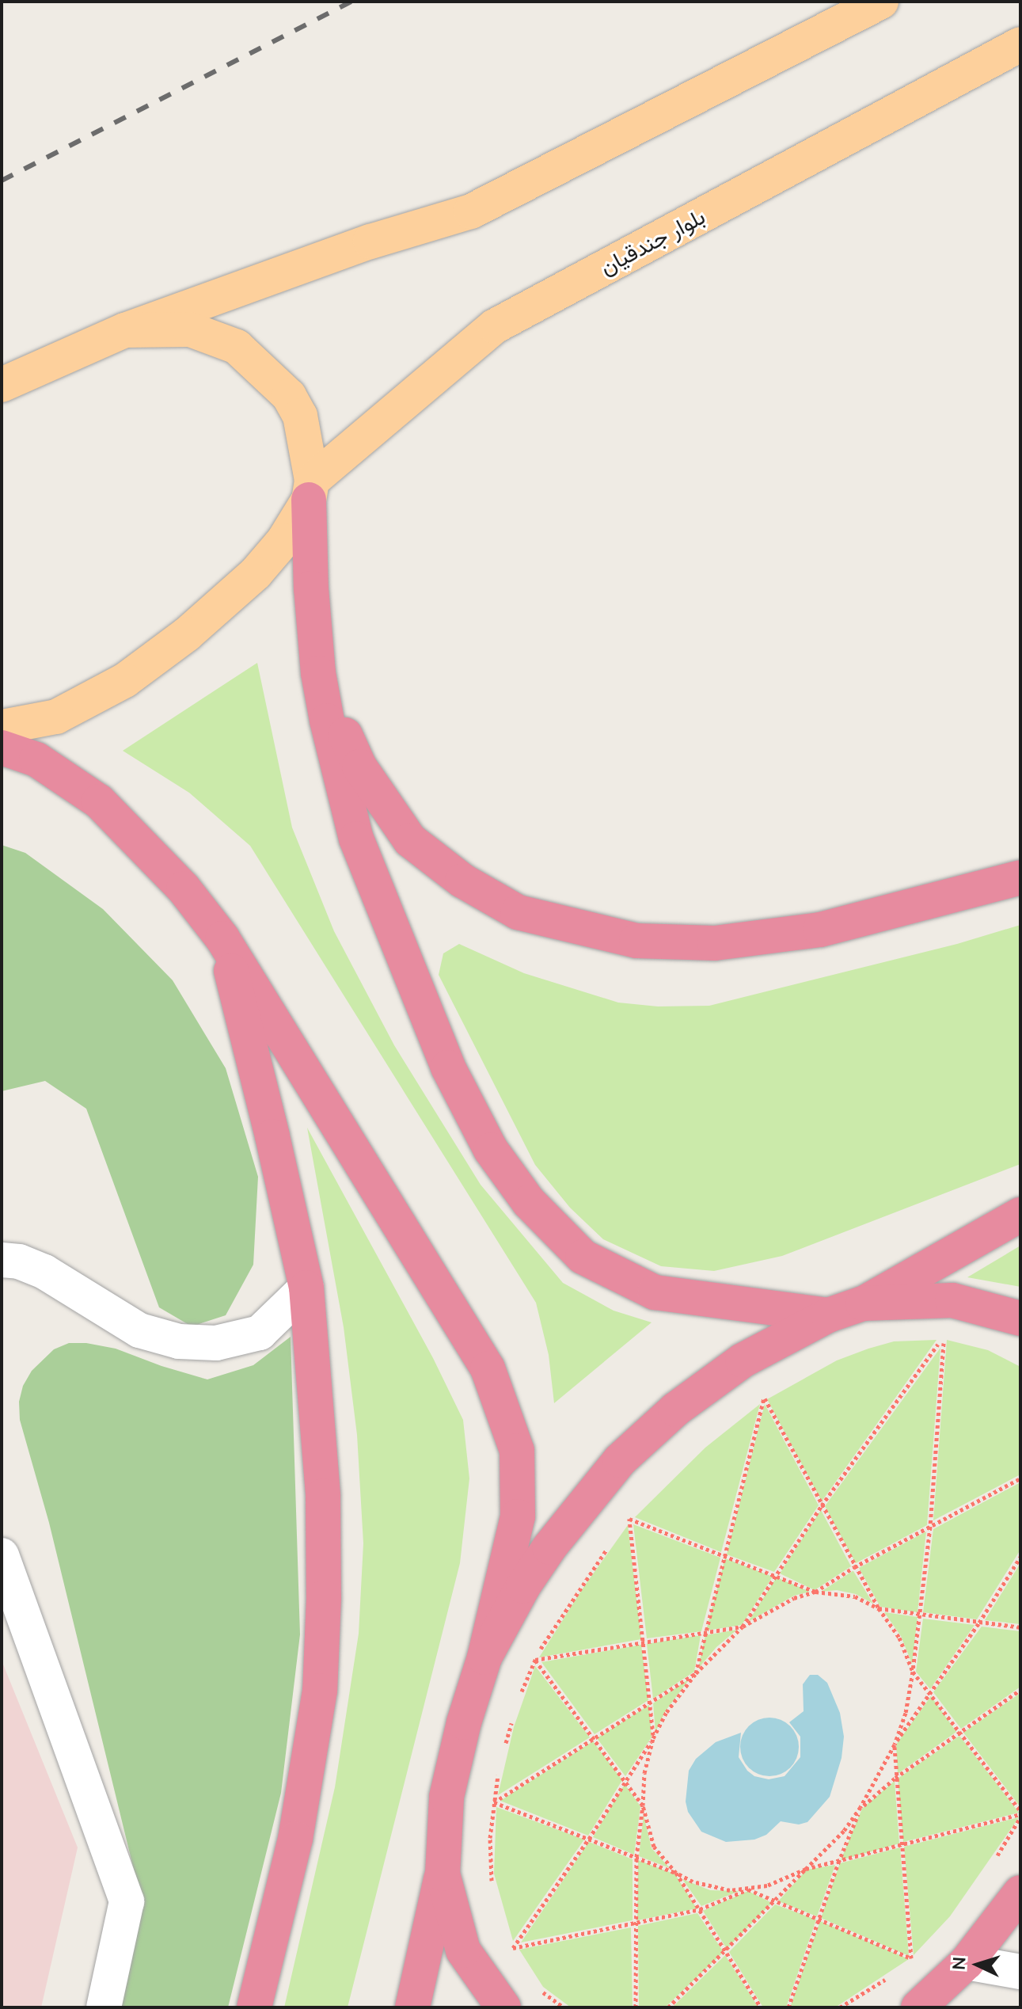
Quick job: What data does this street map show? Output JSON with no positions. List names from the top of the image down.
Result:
{
  "streets": {
    "main road": ["بلوار جندقیان"]
  },
  "north": "left"
}
